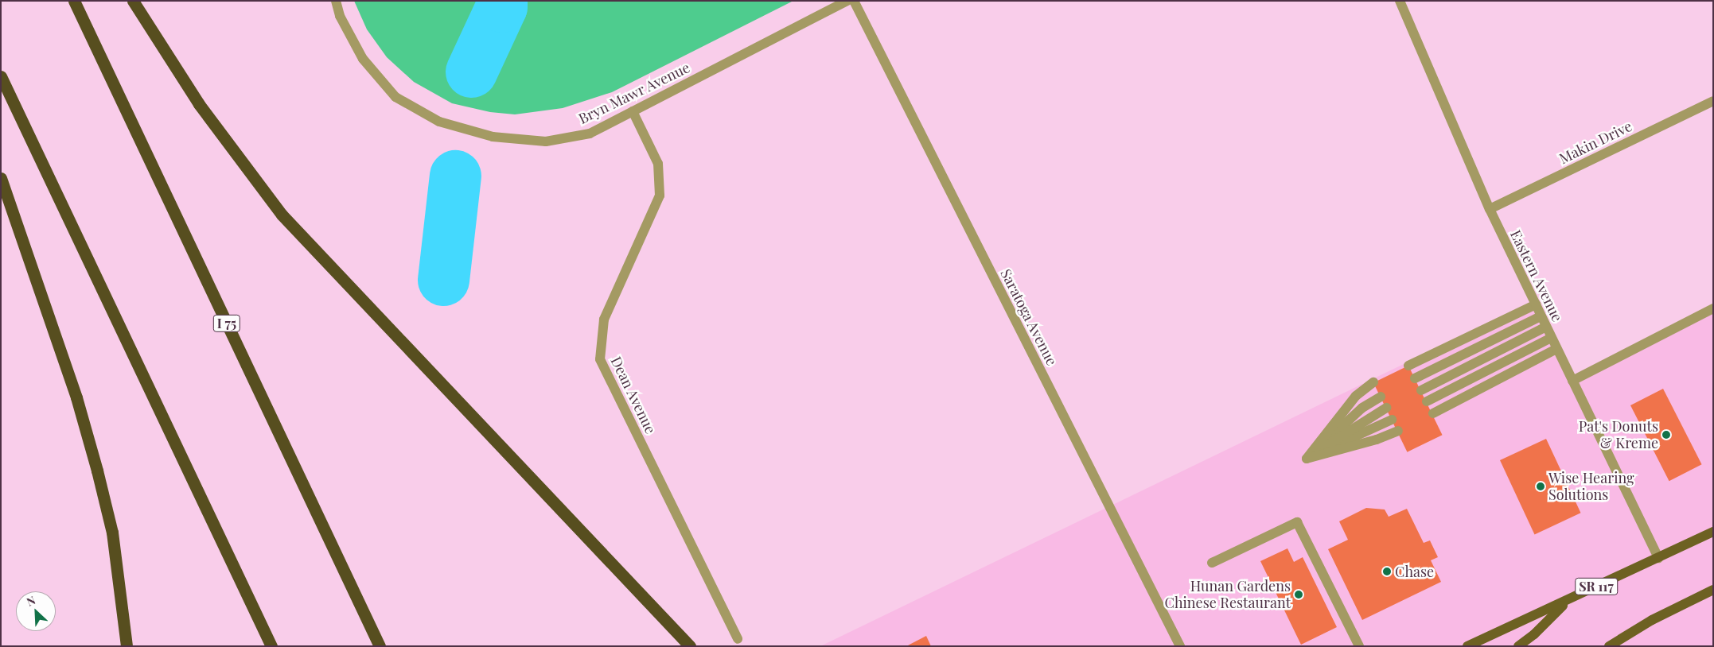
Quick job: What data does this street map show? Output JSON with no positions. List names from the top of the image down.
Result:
{
  "streets": {
    "highway": ["I 75"],
    "main road": ["SR 117"],
    "street": [
      "Bryn Mawr Avenue",
      "Makin Drive",
      "Eastern Avenue",
      "Saratoga Avenue",
      "Dean Avenue"
    ]
  },
  "crossings": [
    ["Bryn Mawr Avenue", "Dean Avenue"],
    ["Makin Drive", "Eastern Avenue"],
    ["Eastern Avenue", "SR 117"]
  ],
  "places": [
    "Pat's Donuts & Kreme",
    "Wise Hearing Solutions",
    "Chase",
    "Hunan Gardens Chinese Restaurant"
  ],
  "north": "top left"
}
